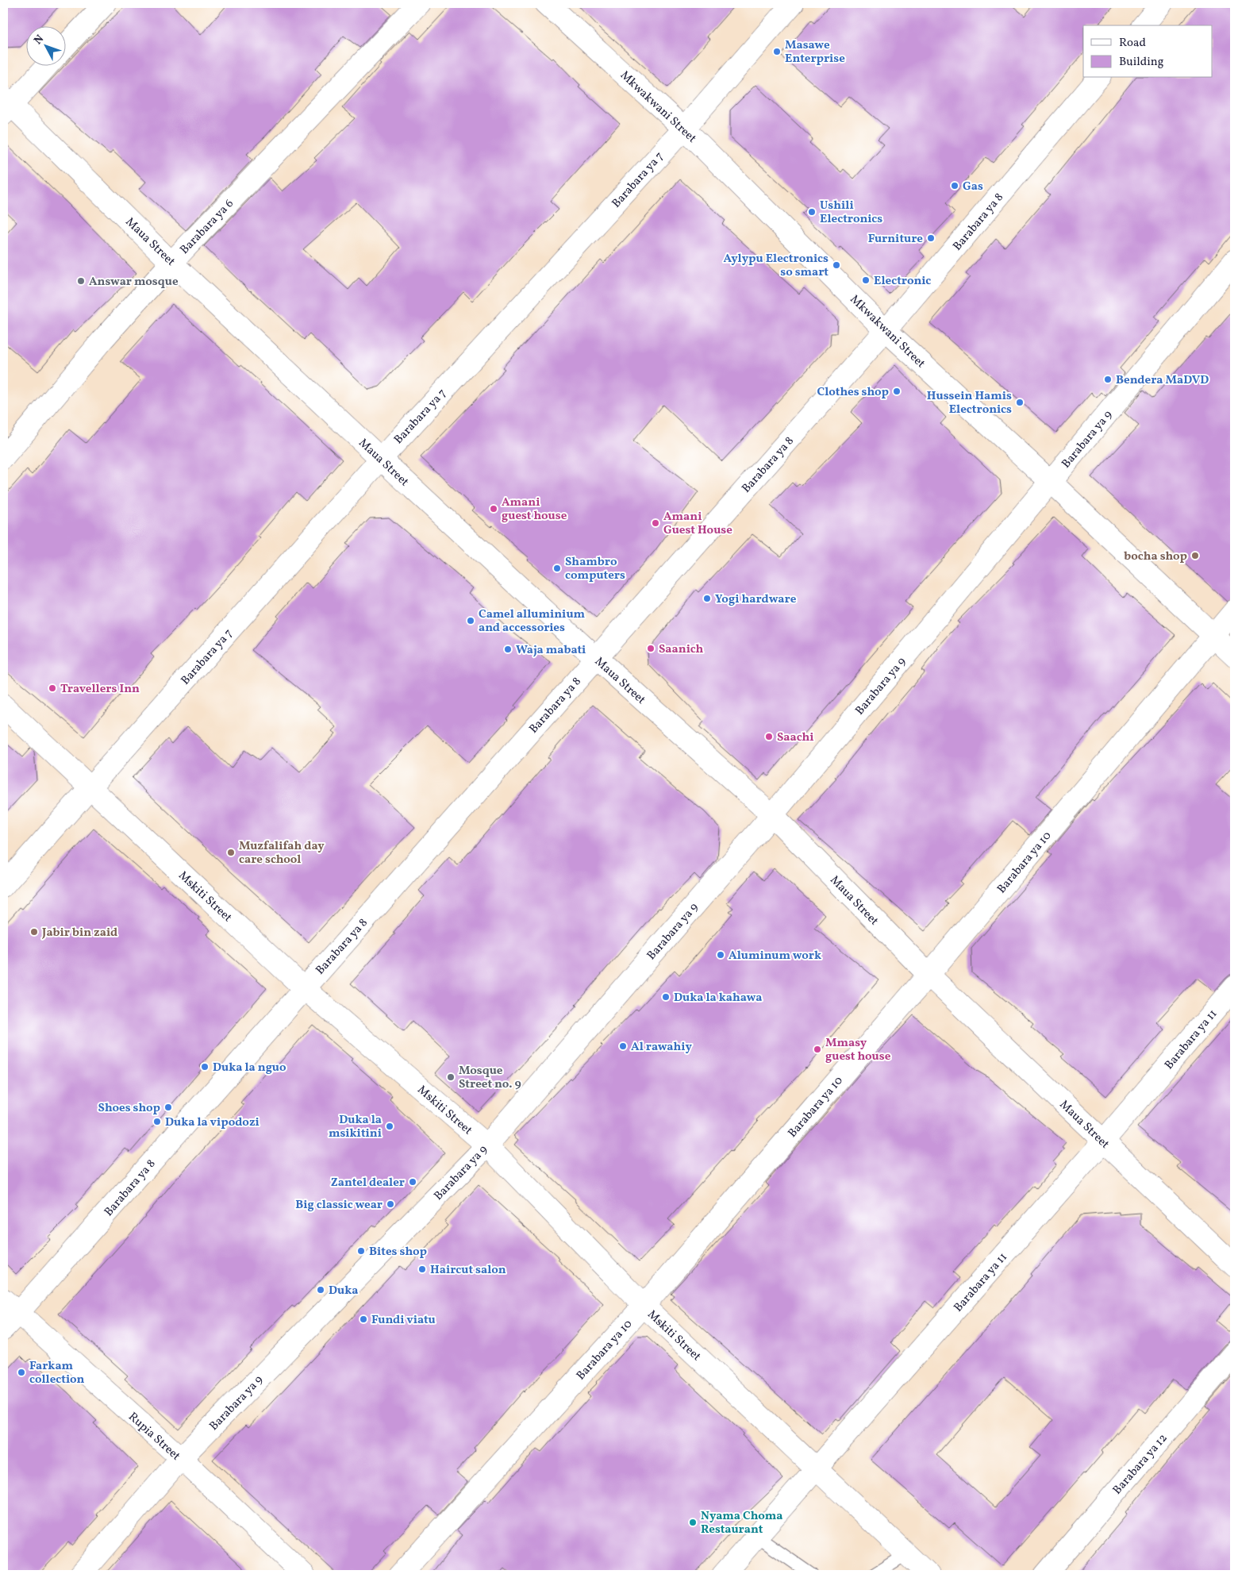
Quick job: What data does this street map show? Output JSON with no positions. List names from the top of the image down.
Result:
{
  "streets": {
    "street": [
      "Mkwakwani Street",
      "Barabara ya 7",
      "Barabara ya 8",
      "Barabara ya 6",
      "Maua Street",
      "Barabara ya 9",
      "Barabara ya 10",
      "Mskiti Street",
      "Barabara ya 11",
      "Rupia Street",
      "Barabara ya 12"
    ]
  },
  "crossings": [
    ["Mkwakwani Street", "Barabara ya 7"],
    ["Mkwakwani Street", "Barabara ya 8"],
    ["Mkwakwani Street", "Barabara ya 9"],
    ["Mkwakwani Street", "Barabara ya 10"],
    ["Barabara ya 7", "Maua Street"],
    ["Barabara ya 7", "Mskiti Street"],
    ["Barabara ya 8", "Maua Street"],
    ["Barabara ya 8", "Mskiti Street"],
    ["Barabara ya 8", "Rupia Street"],
    ["Barabara ya 6", "Maua Street"],
    ["Maua Street", "Barabara ya 9"],
    ["Maua Street", "Barabara ya 10"],
    ["Maua Street", "Barabara ya 11"],
    ["Barabara ya 9", "Mskiti Street"],
    ["Barabara ya 9", "Rupia Street"],
    ["Barabara ya 10", "Mskiti Street"],
    ["Mskiti Street", "Barabara ya 11"]
  ],
  "places": [
    "Masawe Enterprise",
    "Gas",
    "Ushili Electronics",
    "Furniture",
    "Aylypu Electronics so smart",
    "Electronic",
    "Answar mosque",
    "Bendera MaDVD",
    "Clothes shop",
    "Hussein Hamis Electronics",
    "Amani guest house",
    "Amani Guest House",
    "bocha shop",
    "Shambro computers",
    "Yogi hardware",
    "Camel alluminium and accessories",
    "Saanich",
    "Waja mabati",
    "Travellers Inn",
    "Saachi",
    "Muzfalifah day care school",
    "Jabir bin zaid",
    "Aluminum work",
    "Duka la kahawa",
    "Al rawahiy",
    "Mmasy guest house",
    "Duka la nguo",
    "Mosque Street no. 9",
    "Shoes shop",
    "Duka la vipodozi",
    "Duka la msikitini",
    "Zantel dealer",
    "Big classic wear",
    "Bites shop",
    "Haircut salon",
    "Duka",
    "Fundi viatu",
    "Farkam collection",
    "Nyama Choma Restaurant"
  ],
  "legend": ["Road", "Building"],
  "north": "top left"
}
